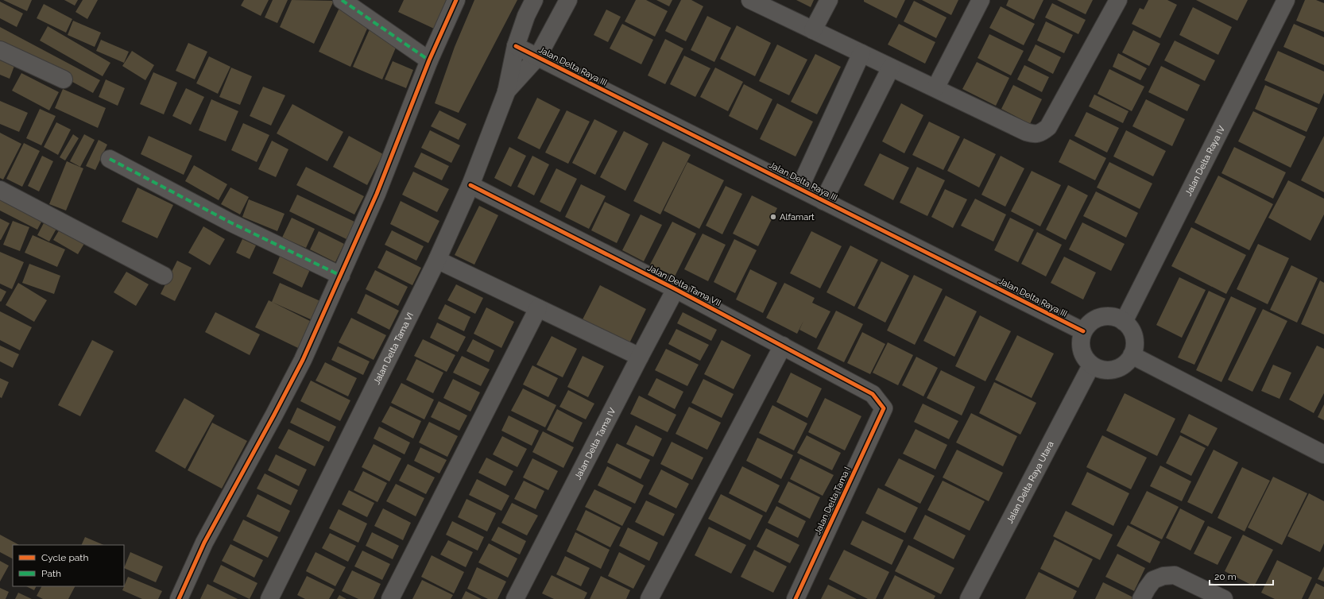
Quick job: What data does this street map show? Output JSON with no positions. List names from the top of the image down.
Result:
{
  "streets": {
    "street": [
      "Jalan Delta Raya III",
      "Jalan Delta Raya IV",
      "Jalan Delta Tama VII",
      "Jalan Delta Tama VI",
      "Jalan Delta Tama IV",
      "Jalan Delta Raya Utara",
      "Jalan Delta Tama I"
    ]
  },
  "crossings": [
    ["Jalan Delta Raya III", "Jalan Delta Raya IV"],
    ["Jalan Delta Raya III", "Jalan Delta Tama VI"],
    ["Jalan Delta Raya III", "Jalan Delta Raya Utara"],
    ["Jalan Delta Raya IV", "Jalan Delta Raya Utara"],
    ["Jalan Delta Tama VII", "Jalan Delta Tama VI"],
    ["Jalan Delta Tama VII", "Jalan Delta Tama IV"],
    ["Jalan Delta Tama VII", "Jalan Delta Tama I"]
  ],
  "places": ["Alfamart"],
  "legend": ["Cycle path", "Path"],
  "scale_bar": "20 m"
}
